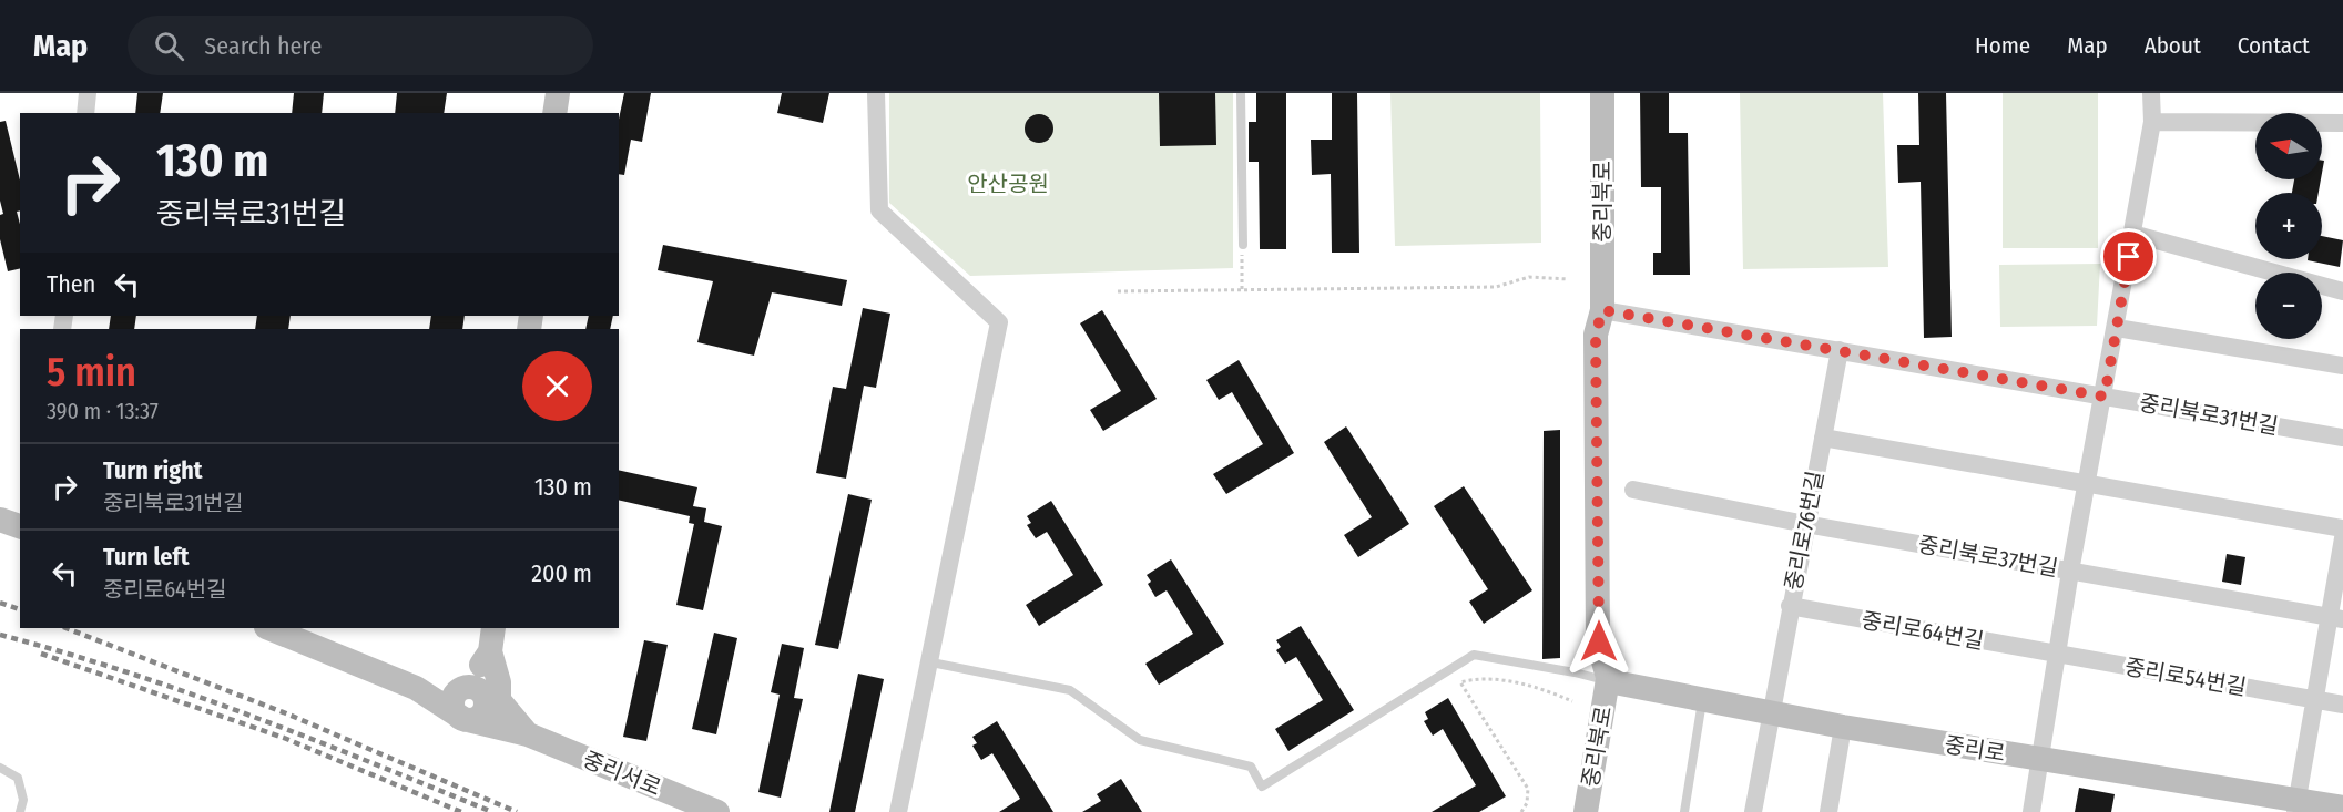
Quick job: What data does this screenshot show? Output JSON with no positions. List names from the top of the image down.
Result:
{
  "streets": {
    "main road": ["중리북로", "중리로", "중리서로"],
    "street": [
      "중리북로31번길",
      "중리로76번길",
      "중리북로37번길",
      "중리로64번길",
      "중리로54번길"
    ]
  },
  "crossings": [
    ["중리북로", "중리북로31번길"],
    ["중리북로", "중리로"],
    ["중리북로31번길", "중리로76번길"],
    ["중리로76번길", "중리북로37번길"],
    ["중리로76번길", "중리로64번길"],
    ["중리로76번길", "중리로"],
    ["중리로64번길", "중리로54번길"]
  ],
  "parks": ["안산공원"],
  "north": "left",
  "page": {
    "header": "Map",
    "search": "Search here",
    "nav": [
      "Home",
      "Map",
      "About",
      "Contact"
    ],
    "map_buttons": ["+", "−"],
    "turn": ["130 m", "중리북로31번길"],
    "then": "Then",
    "heading": ["5 min", "390 m · 13:37"],
    "list": [
      {
        "name": "Turn right",
        "note": "중리북로31번길",
        "value": "130 m"
      },
      {
        "name": "Turn left",
        "note": "중리로64번길",
        "value": "200 m"
      }
    ]
  }
}
